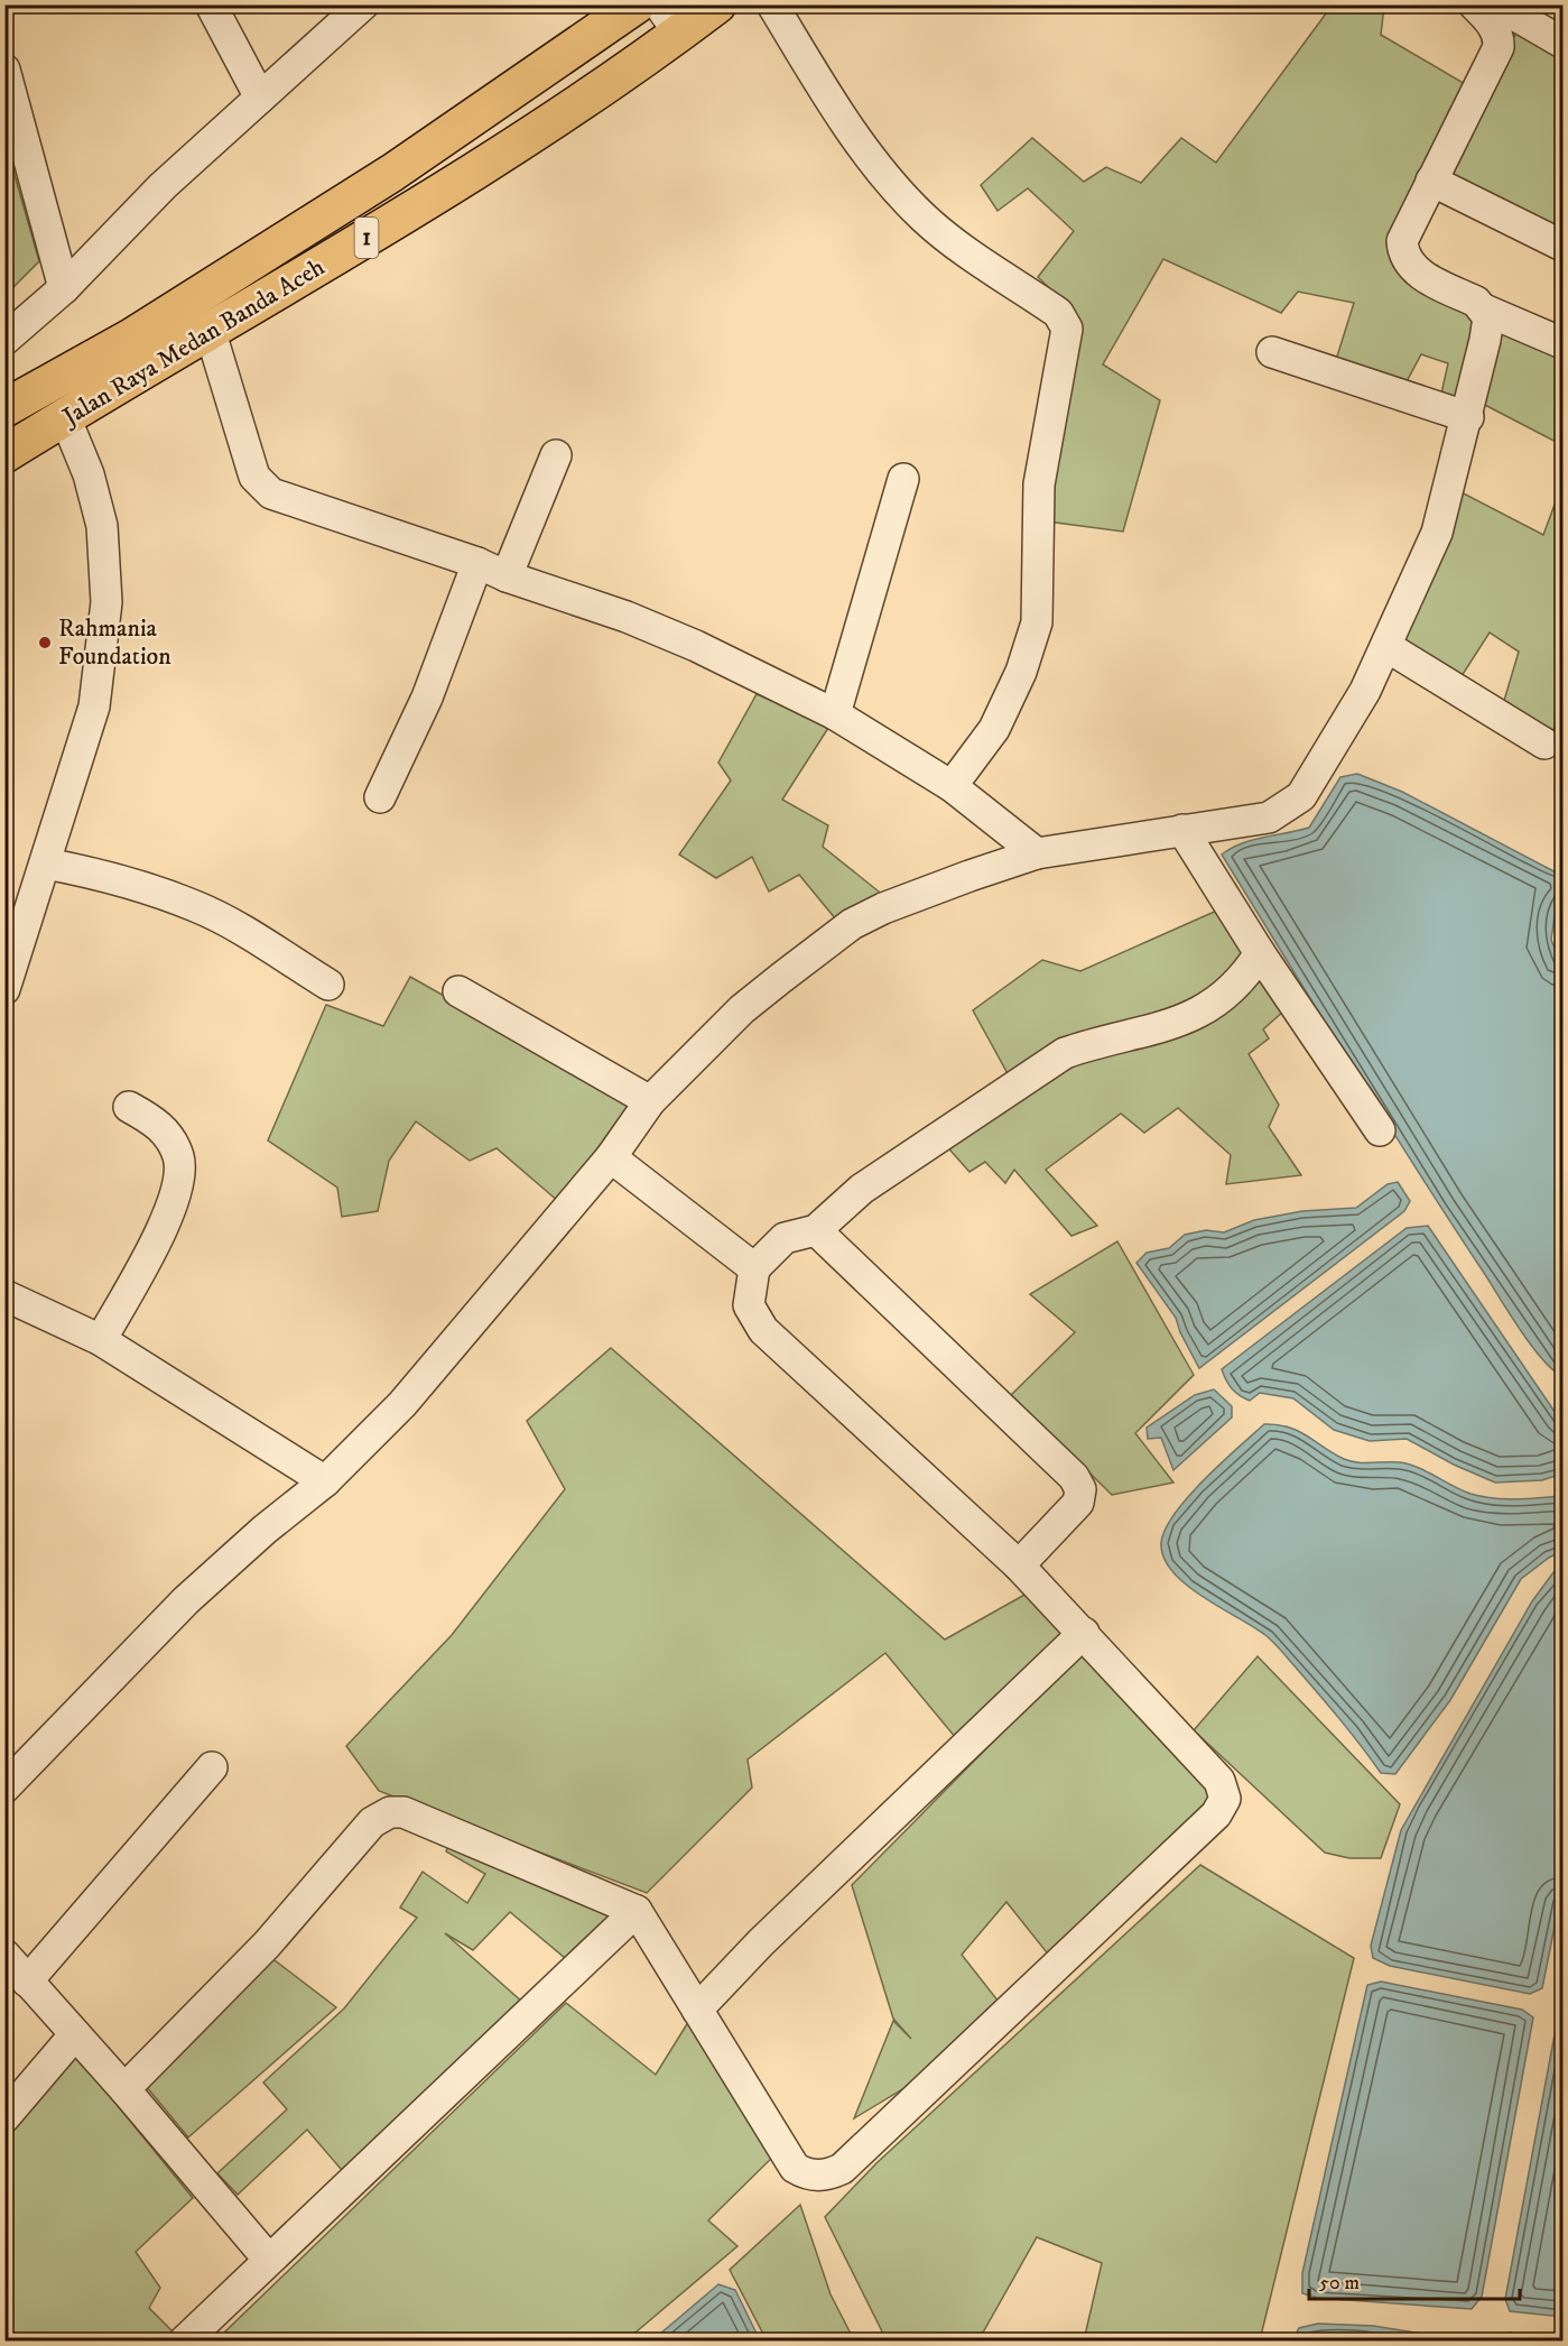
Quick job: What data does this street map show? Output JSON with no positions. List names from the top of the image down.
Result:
{
  "streets": {
    "highway": ["1", "Jalan Raya Medan Banda Aceh"]
  },
  "places": ["Rahmania Foundation"],
  "scale_bar": "50 m"
}
